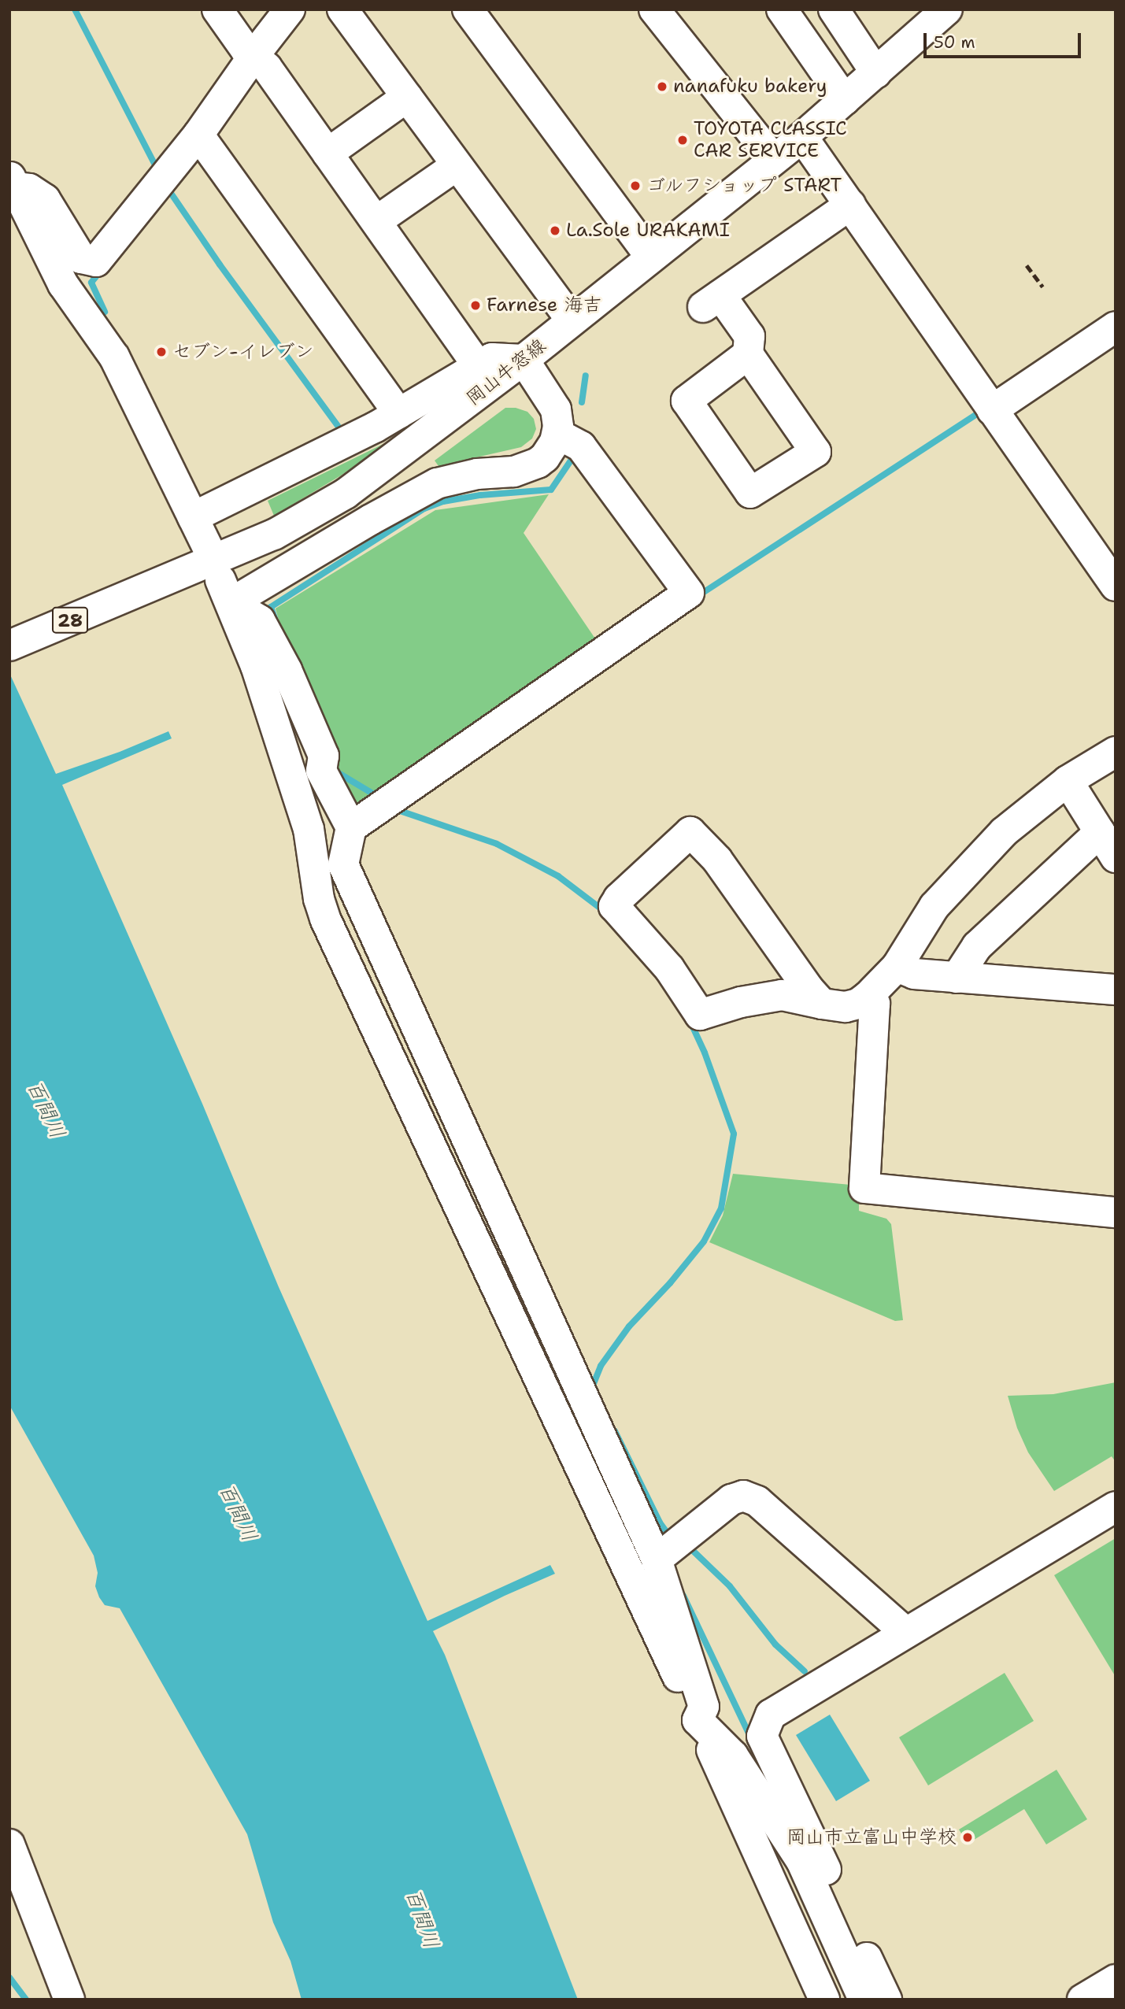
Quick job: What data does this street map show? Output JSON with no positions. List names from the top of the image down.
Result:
{
  "streets": {
    "street": ["岡山牛窓線", "28"]
  },
  "water": ["百間川"],
  "places": [
    "nanafuku bakery",
    "TOYOTA CLASSIC CAR SERVICE",
    "ゴルフショップ START",
    "La.Sole URAKAMI",
    "Farnese 海吉",
    "セブン-イレブン",
    "岡山市立富山中学校"
  ],
  "scale_bar": "50 m"
}
